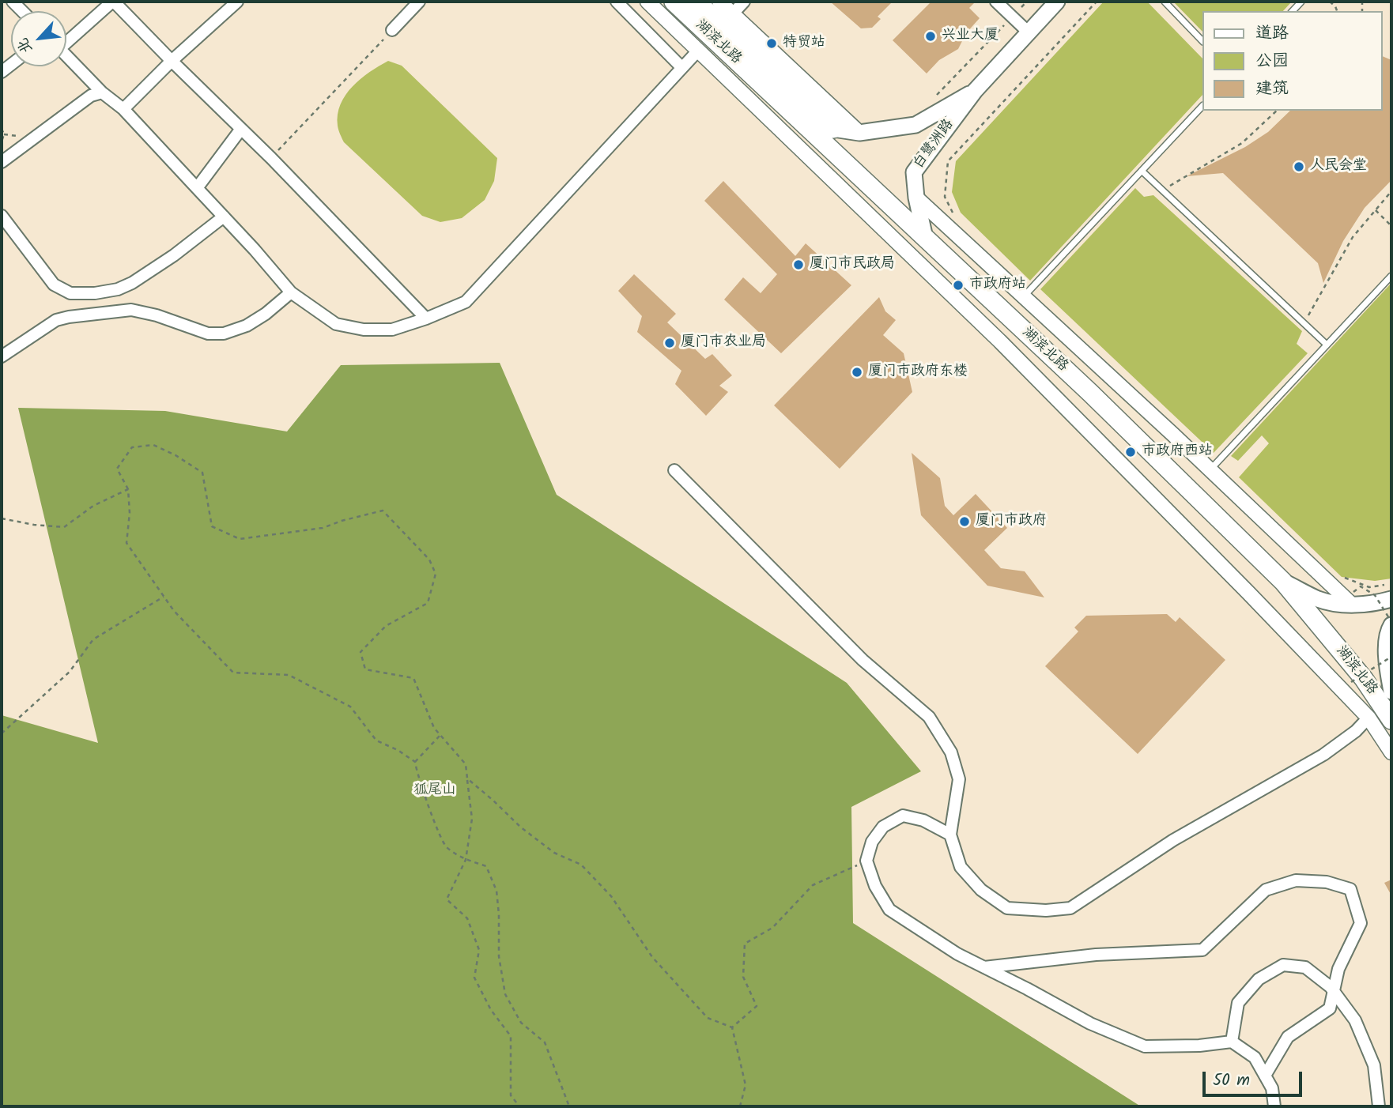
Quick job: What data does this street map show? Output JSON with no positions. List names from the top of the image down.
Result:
{
  "streets": {
    "main road": ["湖滨北路", "白鹭洲路"]
  },
  "crossings": [
    ["湖滨北路", "白鹭洲路"]
  ],
  "parks": ["狐尾山"],
  "places": [
    "兴业大厦",
    "特贸站",
    "人民会堂",
    "厦门市民政局",
    "市政府站",
    "厦门市农业局",
    "厦门市政府东楼",
    "市政府西站",
    "厦门市政府"
  ],
  "legend": ["道路", "公园", "建筑"],
  "scale_bar": "50 m",
  "north": "bottom left"
}
